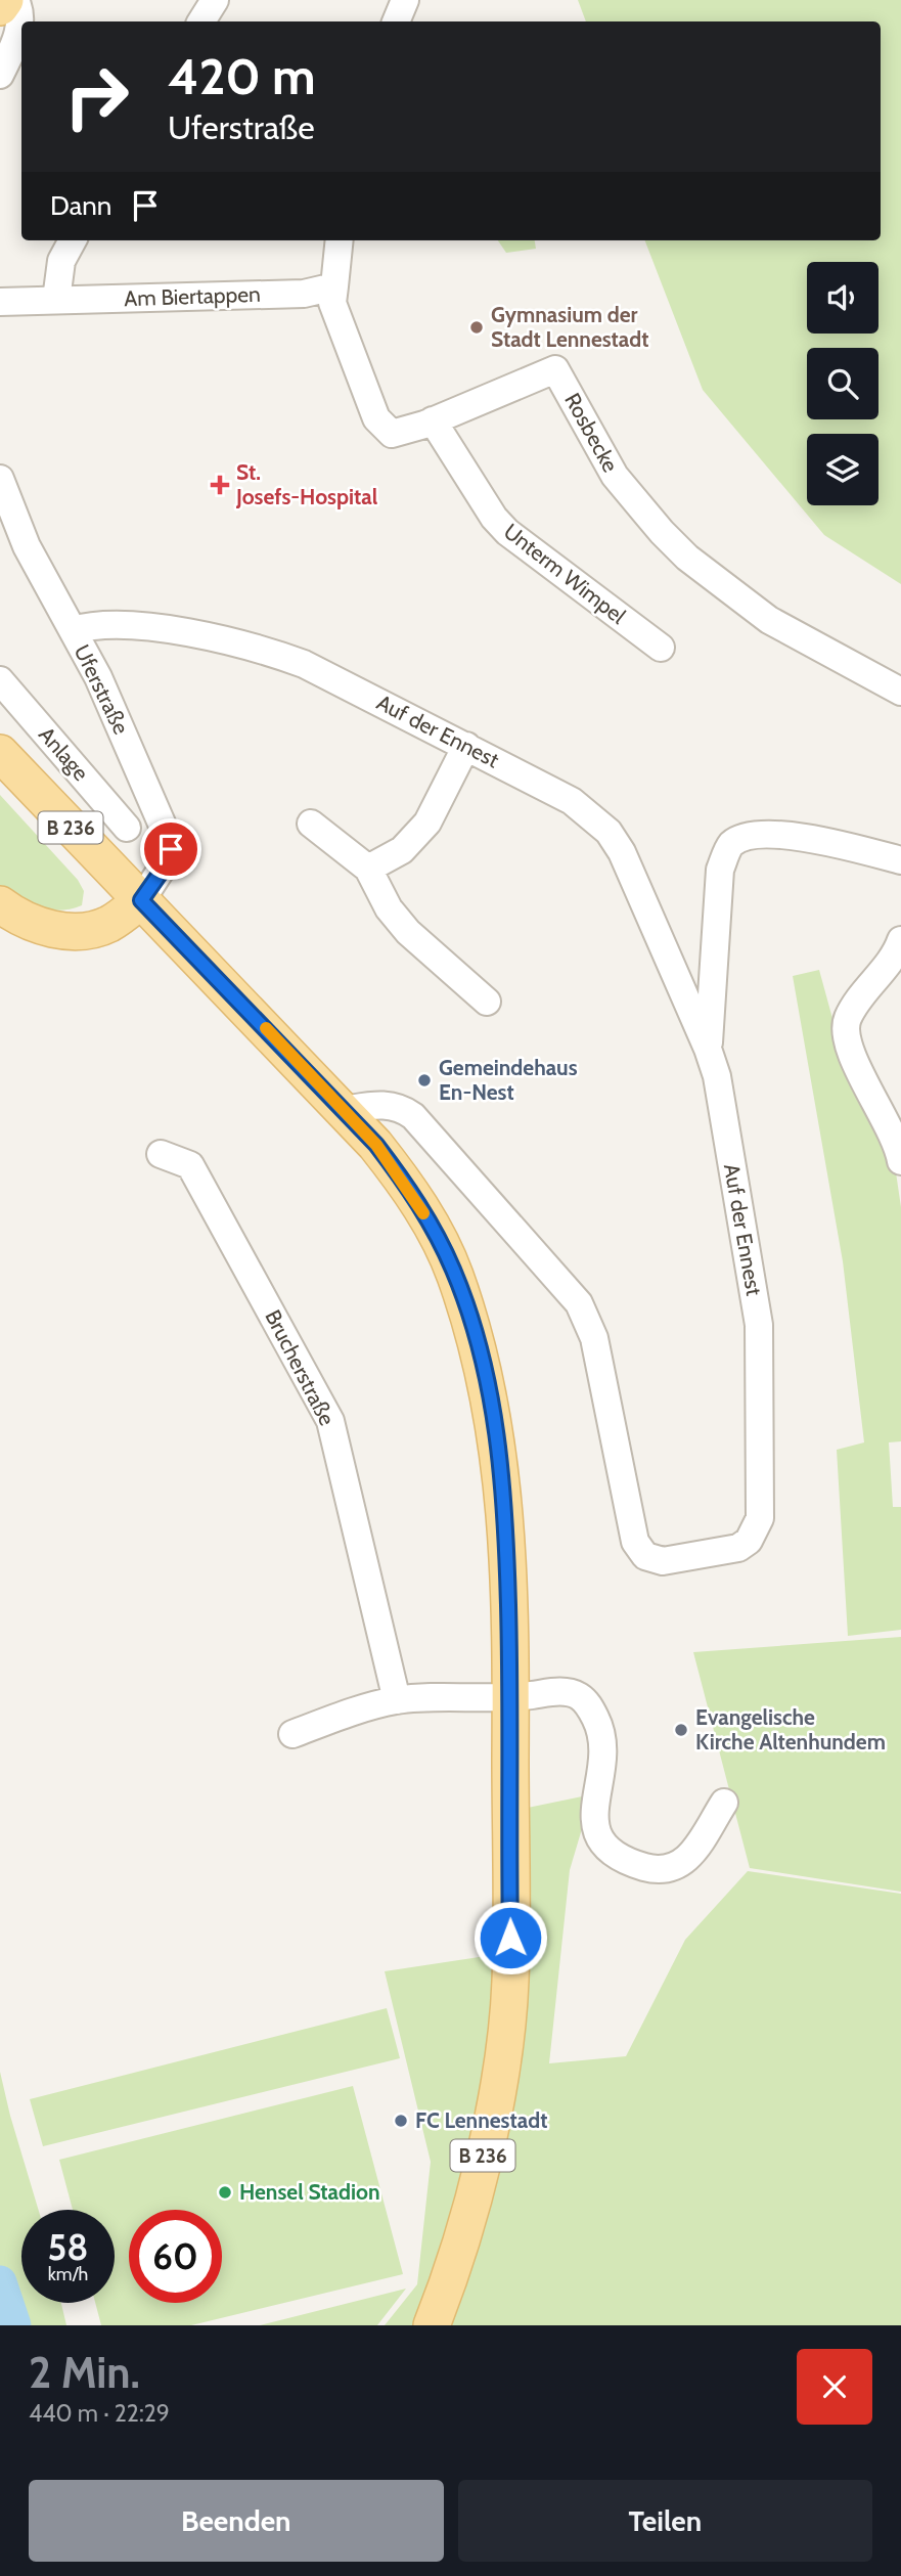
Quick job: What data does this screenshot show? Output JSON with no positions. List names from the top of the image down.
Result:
{
  "streets": {
    "main road": ["B 236"],
    "street": [
      "Am Biertappen",
      "Rosbecke",
      "Unterm Wimpel",
      "Uferstraße",
      "Auf der Ennest",
      "Anlage",
      "Brucherstraße"
    ]
  },
  "crossings": [
    ["Am Biertappen", "Rosbecke"],
    ["Rosbecke", "Unterm Wimpel"],
    ["Uferstraße", "Auf der Ennest"],
    ["Uferstraße", "B 236"],
    ["Auf der Ennest", "B 236"]
  ],
  "places": {
    "other": [
      "Gymnasium der Stadt Lennestadt",
      "Gemeindehaus En-Nest",
      "Evangelische Kirche Altenhundem",
      "FC Lennestadt",
      "Hensel Stadion"
    ],
    "health": ["St. Josefs-Hospital"]
  },
  "page": {
    "turn": ["420 m", "Uferstraße"],
    "then": "Dann",
    "speed": "58 km/h",
    "limit": "60",
    "heading": ["2 Min.", "440 m · 22:29"],
    "buttons": ["Beenden", "Teilen"]
  }
}
